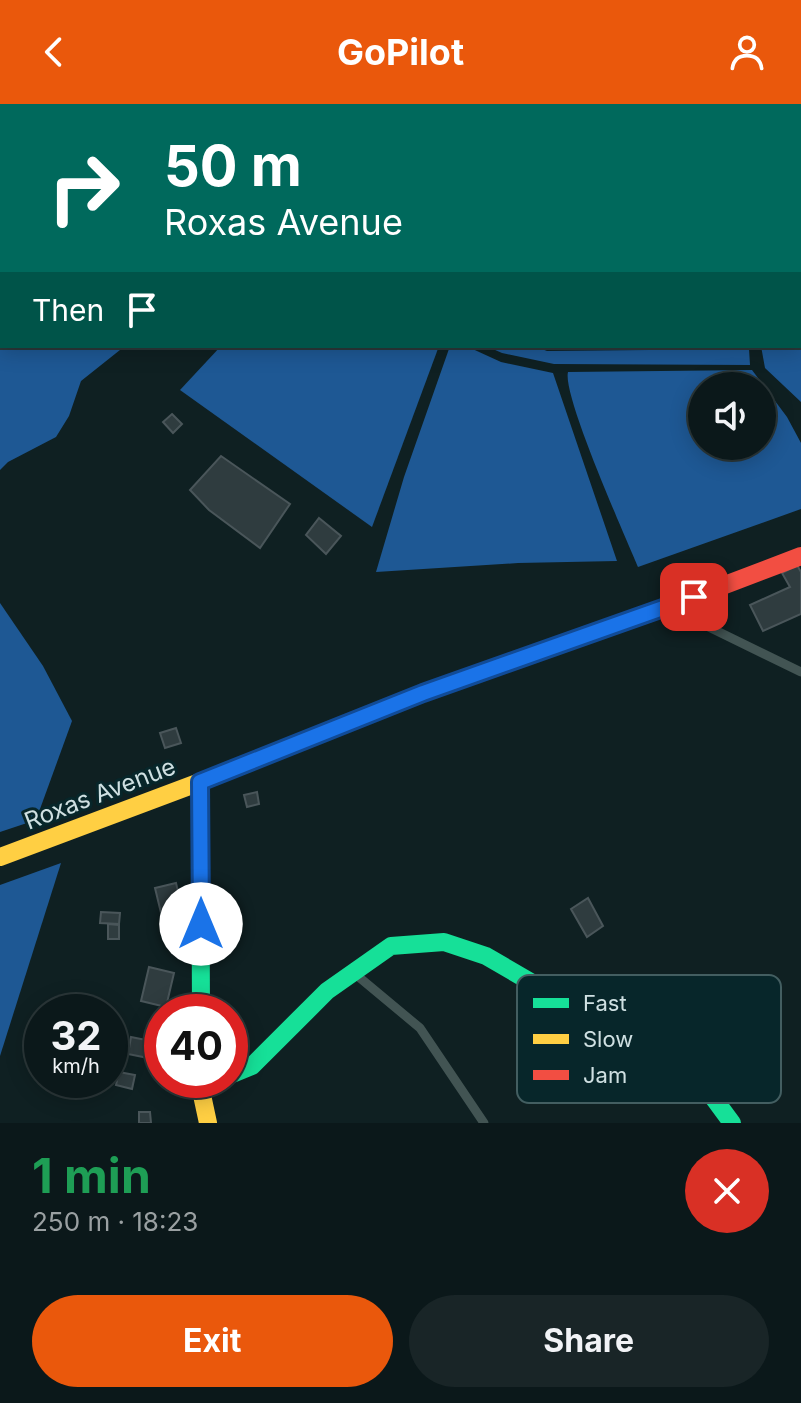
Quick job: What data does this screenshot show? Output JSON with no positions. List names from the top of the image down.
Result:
{
  "streets": {
    "street": ["Roxas Avenue"]
  },
  "legend": ["Fast", "Slow", "Jam"],
  "page": {
    "header": "GoPilot",
    "turn": ["50 m", "Roxas Avenue"],
    "then": "Then",
    "speed": "32 km/h",
    "limit": "40",
    "heading": ["1 min", "250 m · 18:23"],
    "buttons": ["Exit", "Share"]
  }
}
